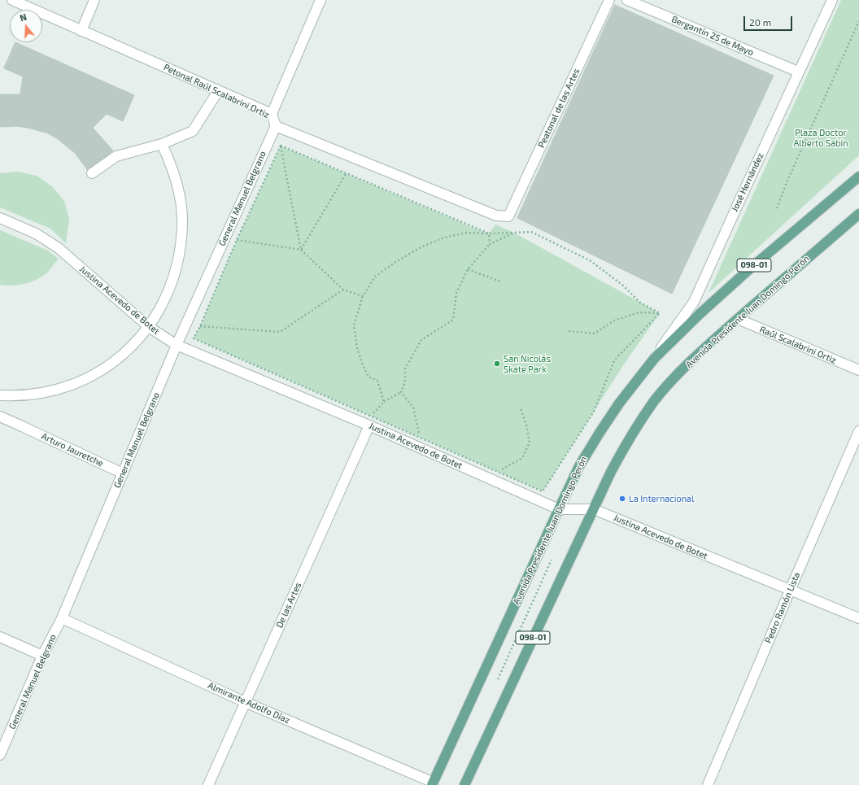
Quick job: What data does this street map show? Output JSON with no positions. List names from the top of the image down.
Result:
{
  "streets": {
    "main road": ["098-01", "Avenida Presidente Juan Domingo Perón"],
    "street": [
      "Bergantín 25 de Mayo",
      "Petonal Raúl Scalabrini Ortiz",
      "Peatonal de las Artes",
      "José Hernández",
      "General Manuel Belgrano",
      "Justina Acevedo de Botet",
      "Raúl Scalabrini Ortiz",
      "Arturo Jauretche",
      "De las Artes",
      "Pedro Ramón Lista",
      "Almirante Adolfo Díaz"
    ]
  },
  "crossings": [
    ["Bergantín 25 de Mayo", "José Hernández"],
    ["Petonal Raúl Scalabrini Ortiz", "Peatonal de las Artes"],
    ["Petonal Raúl Scalabrini Ortiz", "General Manuel Belgrano"],
    ["José Hernández", "Avenida Presidente Juan Domingo Perón"],
    ["General Manuel Belgrano", "Justina Acevedo de Botet"],
    ["General Manuel Belgrano", "Arturo Jauretche"],
    ["General Manuel Belgrano", "Almirante Adolfo Díaz"],
    ["Justina Acevedo de Botet", "Avenida Presidente Juan Domingo Perón"],
    ["Justina Acevedo de Botet", "De las Artes"],
    ["Justina Acevedo de Botet", "Pedro Ramón Lista"],
    ["Avenida Presidente Juan Domingo Perón", "Raúl Scalabrini Ortiz"],
    ["Avenida Presidente Juan Domingo Perón", "Almirante Adolfo Díaz"],
    ["De las Artes", "Almirante Adolfo Díaz"]
  ],
  "parks": ["Plaza Doctor Alberto Sabin"],
  "places": ["San Nicolás Skate Park", "La Internacional"],
  "scale_bar": "20 m",
  "north": "top"
}
